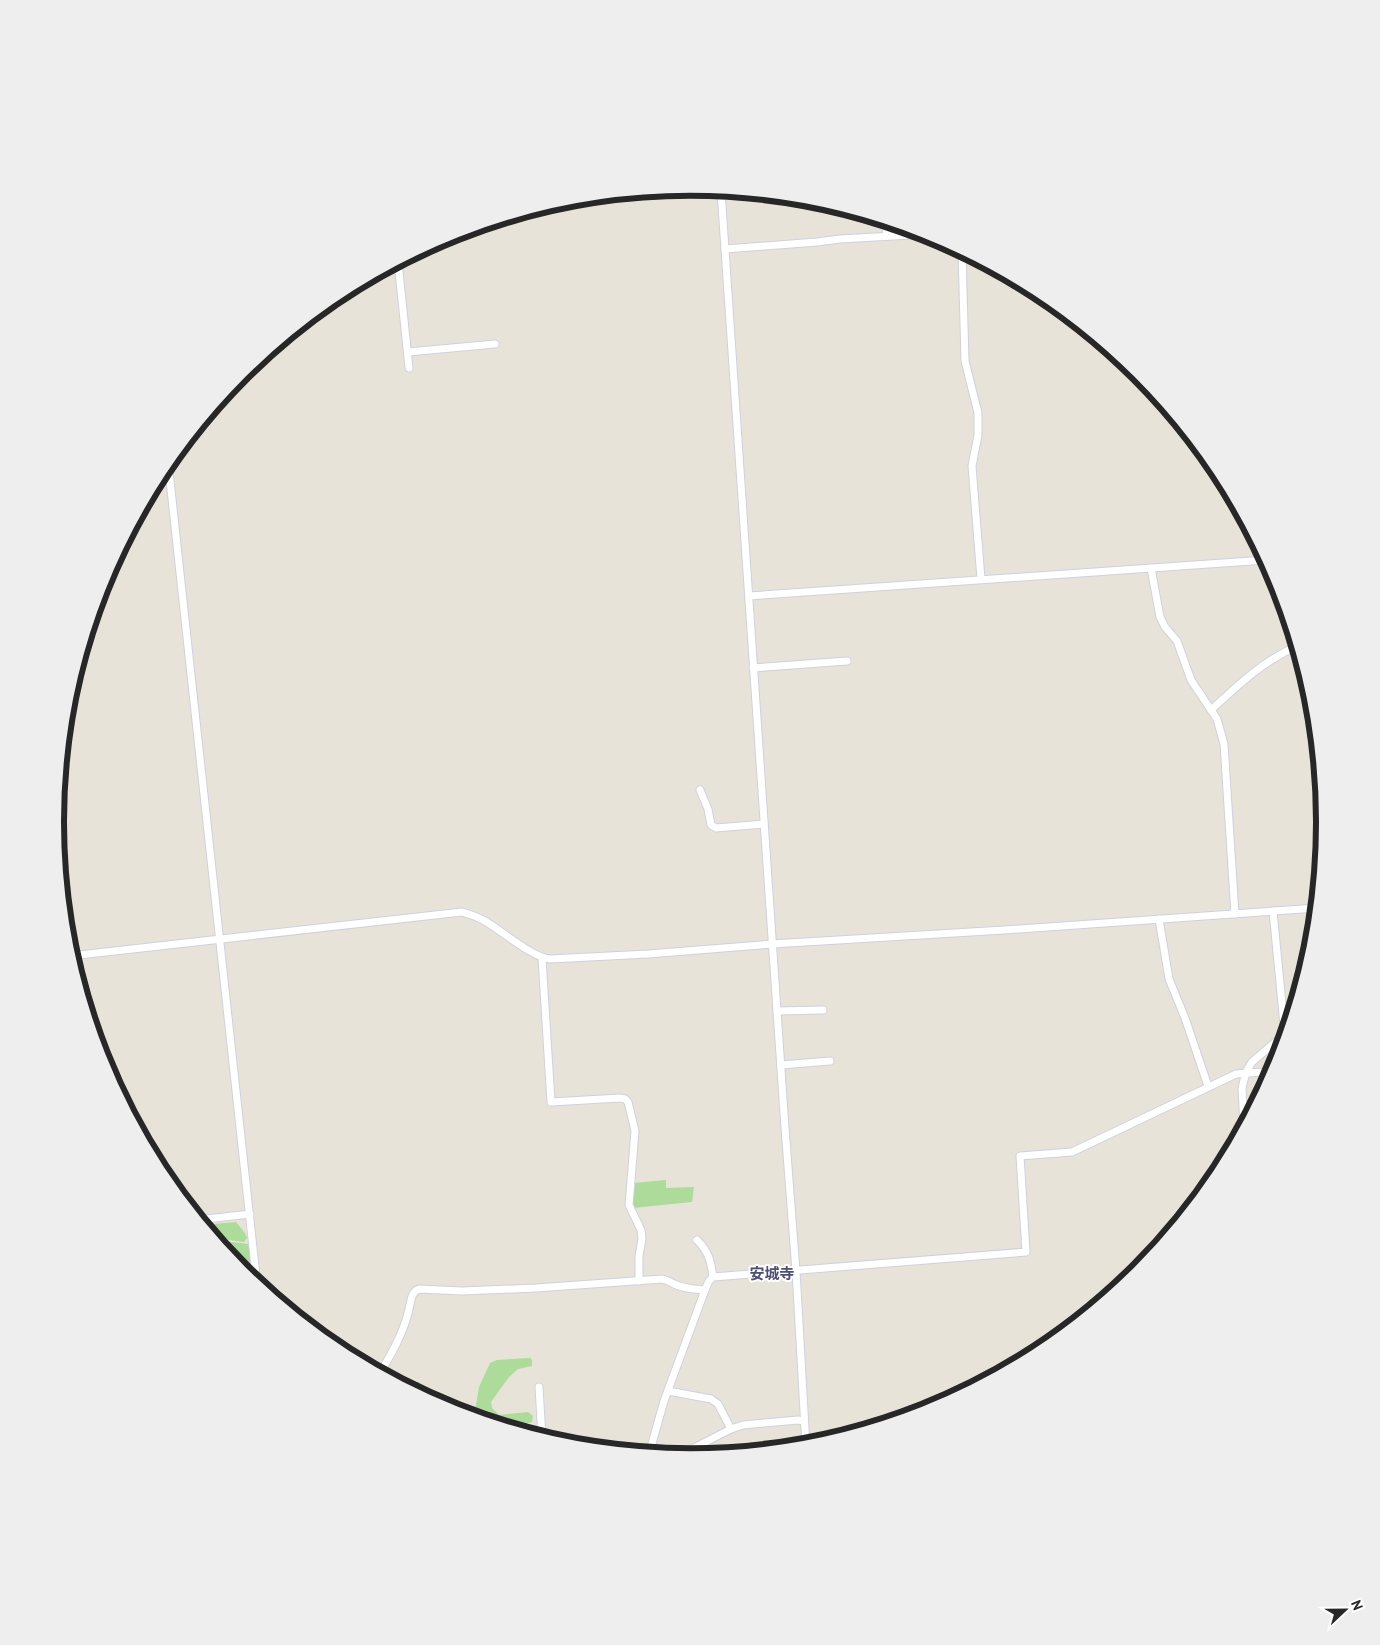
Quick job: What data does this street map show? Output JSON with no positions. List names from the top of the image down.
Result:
{
  "districts": ["安城寺"],
  "north": "right"
}
